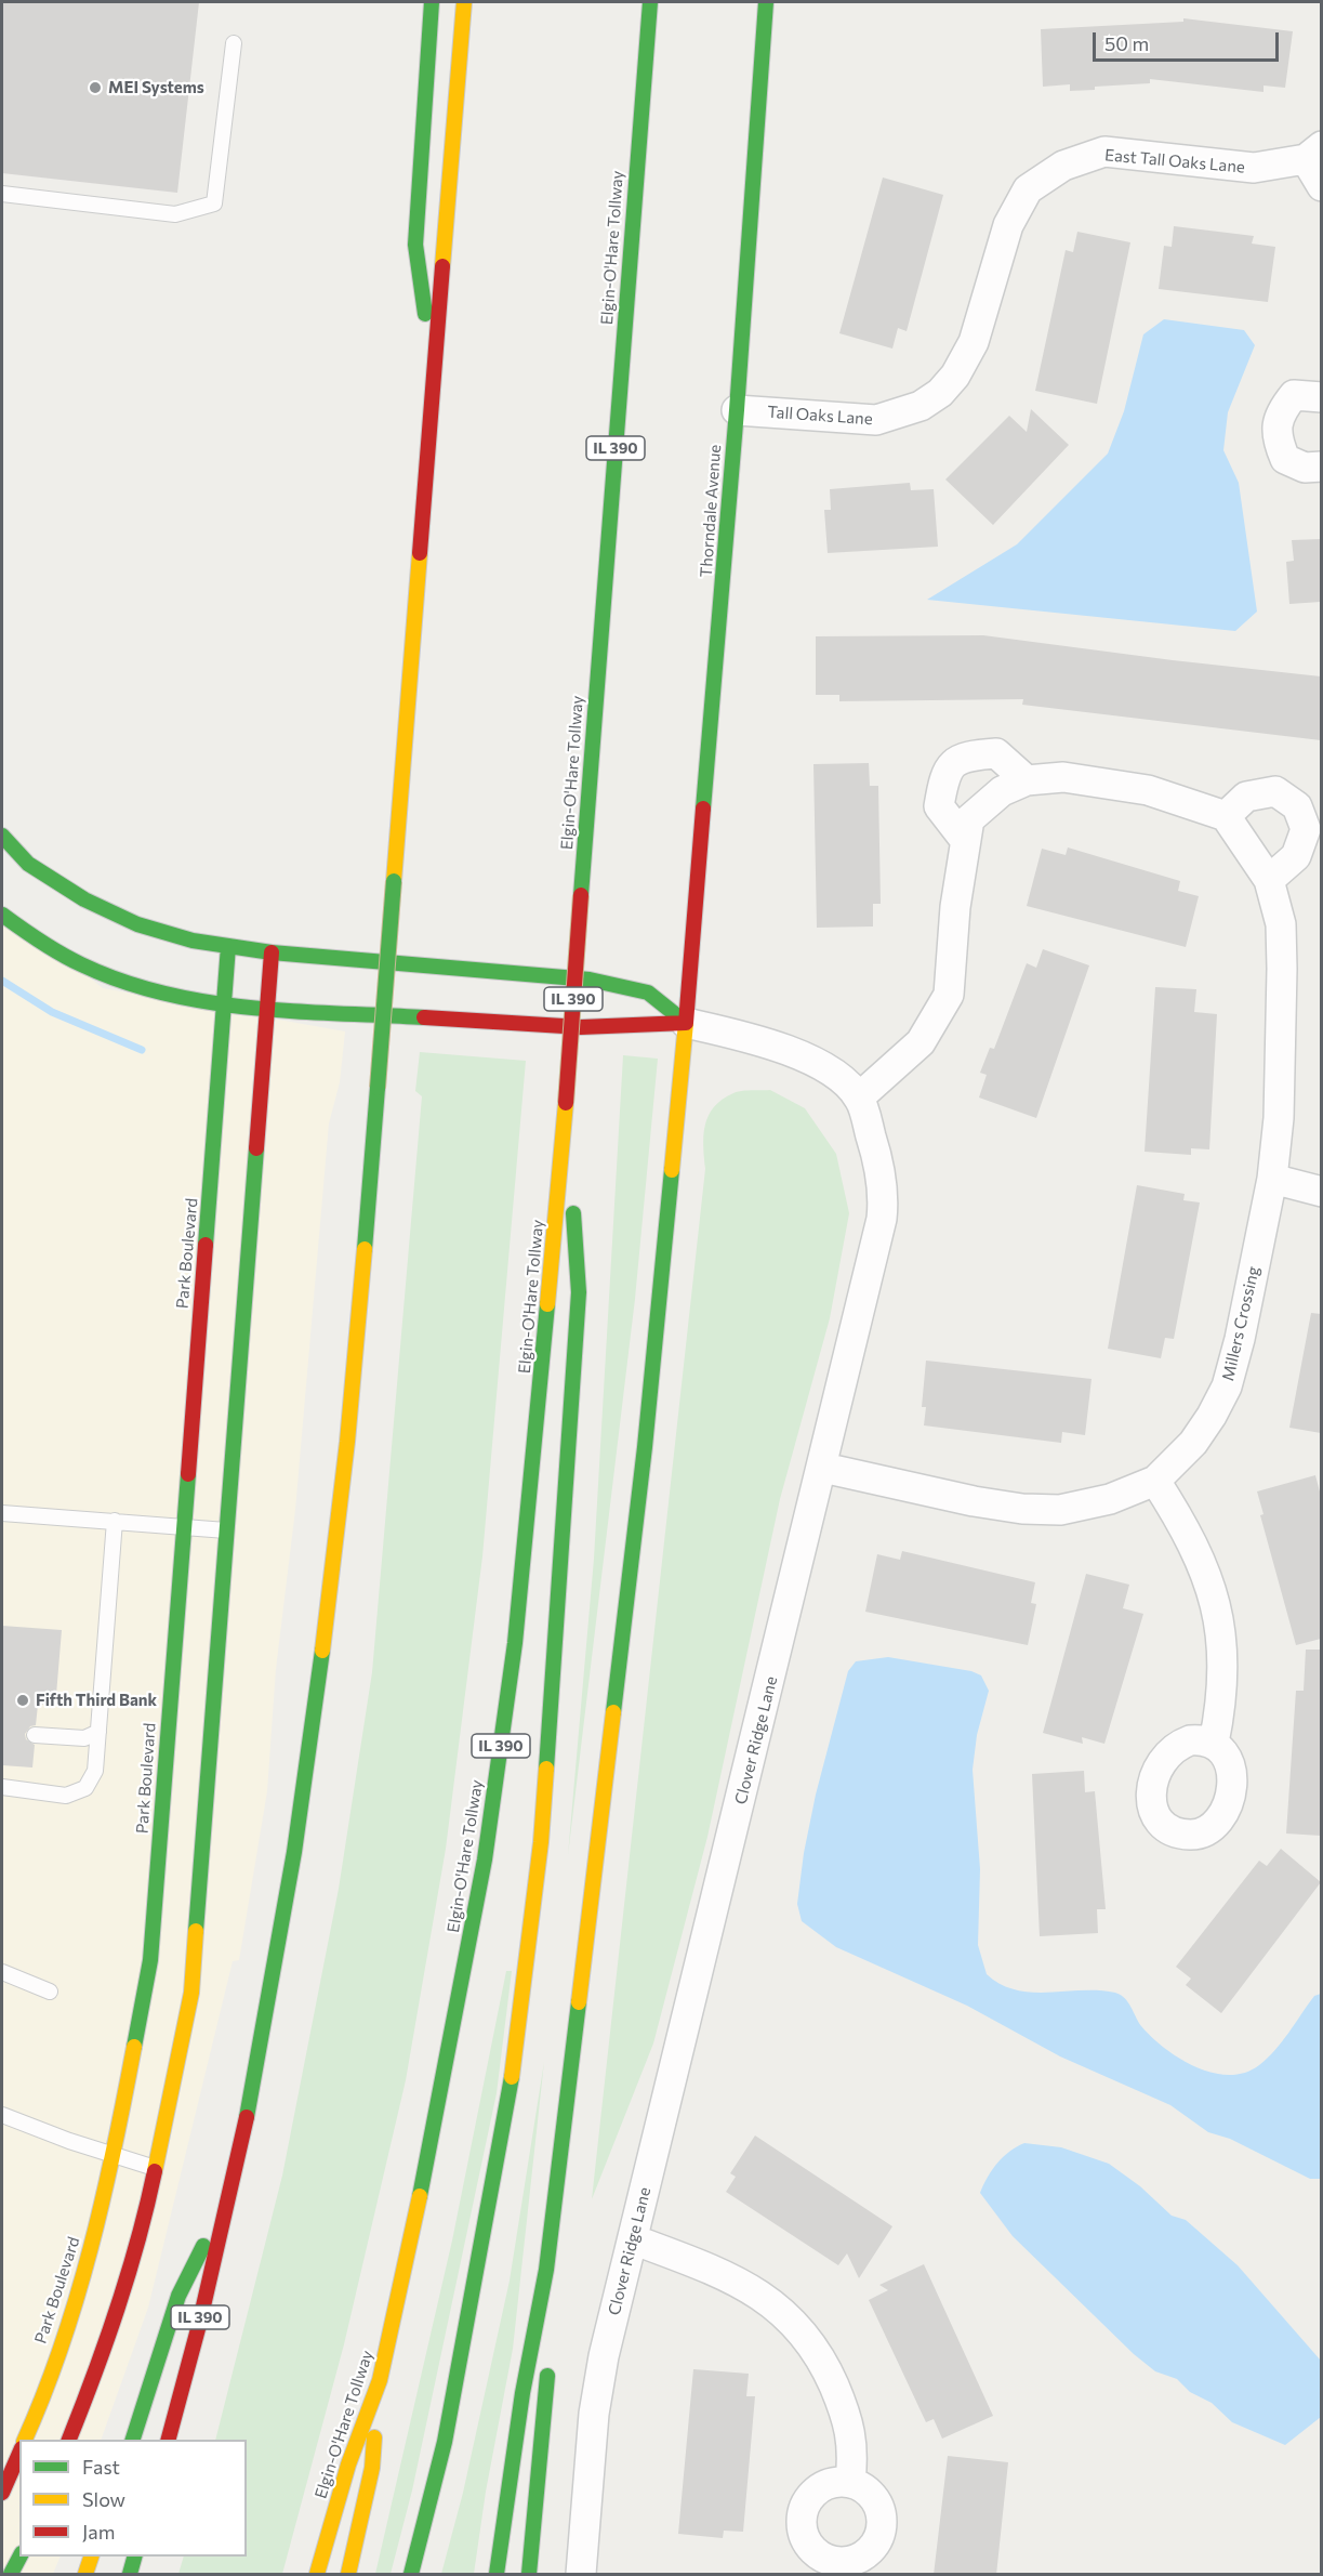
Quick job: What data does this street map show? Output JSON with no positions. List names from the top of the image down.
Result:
{
  "streets": {
    "main road": [
      "Elgin-O'Hare Tollway",
      "IL 390",
      "Thorndale Avenue",
      "Park Boulevard"
    ],
    "street": [
      "East Tall Oaks Lane",
      "Tall Oaks Lane",
      "Millers Crossing",
      "Clover Ridge Lane"
    ]
  },
  "crossings": [
    ["East Tall Oaks Lane", "Tall Oaks Lane"],
    ["Tall Oaks Lane", "Thorndale Avenue"],
    ["Thorndale Avenue", "Clover Ridge Lane"],
    ["Millers Crossing", "Clover Ridge Lane"]
  ],
  "places": ["MEI Systems", "Fifth Third Bank"],
  "legend": ["Fast", "Slow", "Jam"],
  "scale_bar": "50 m"
}
